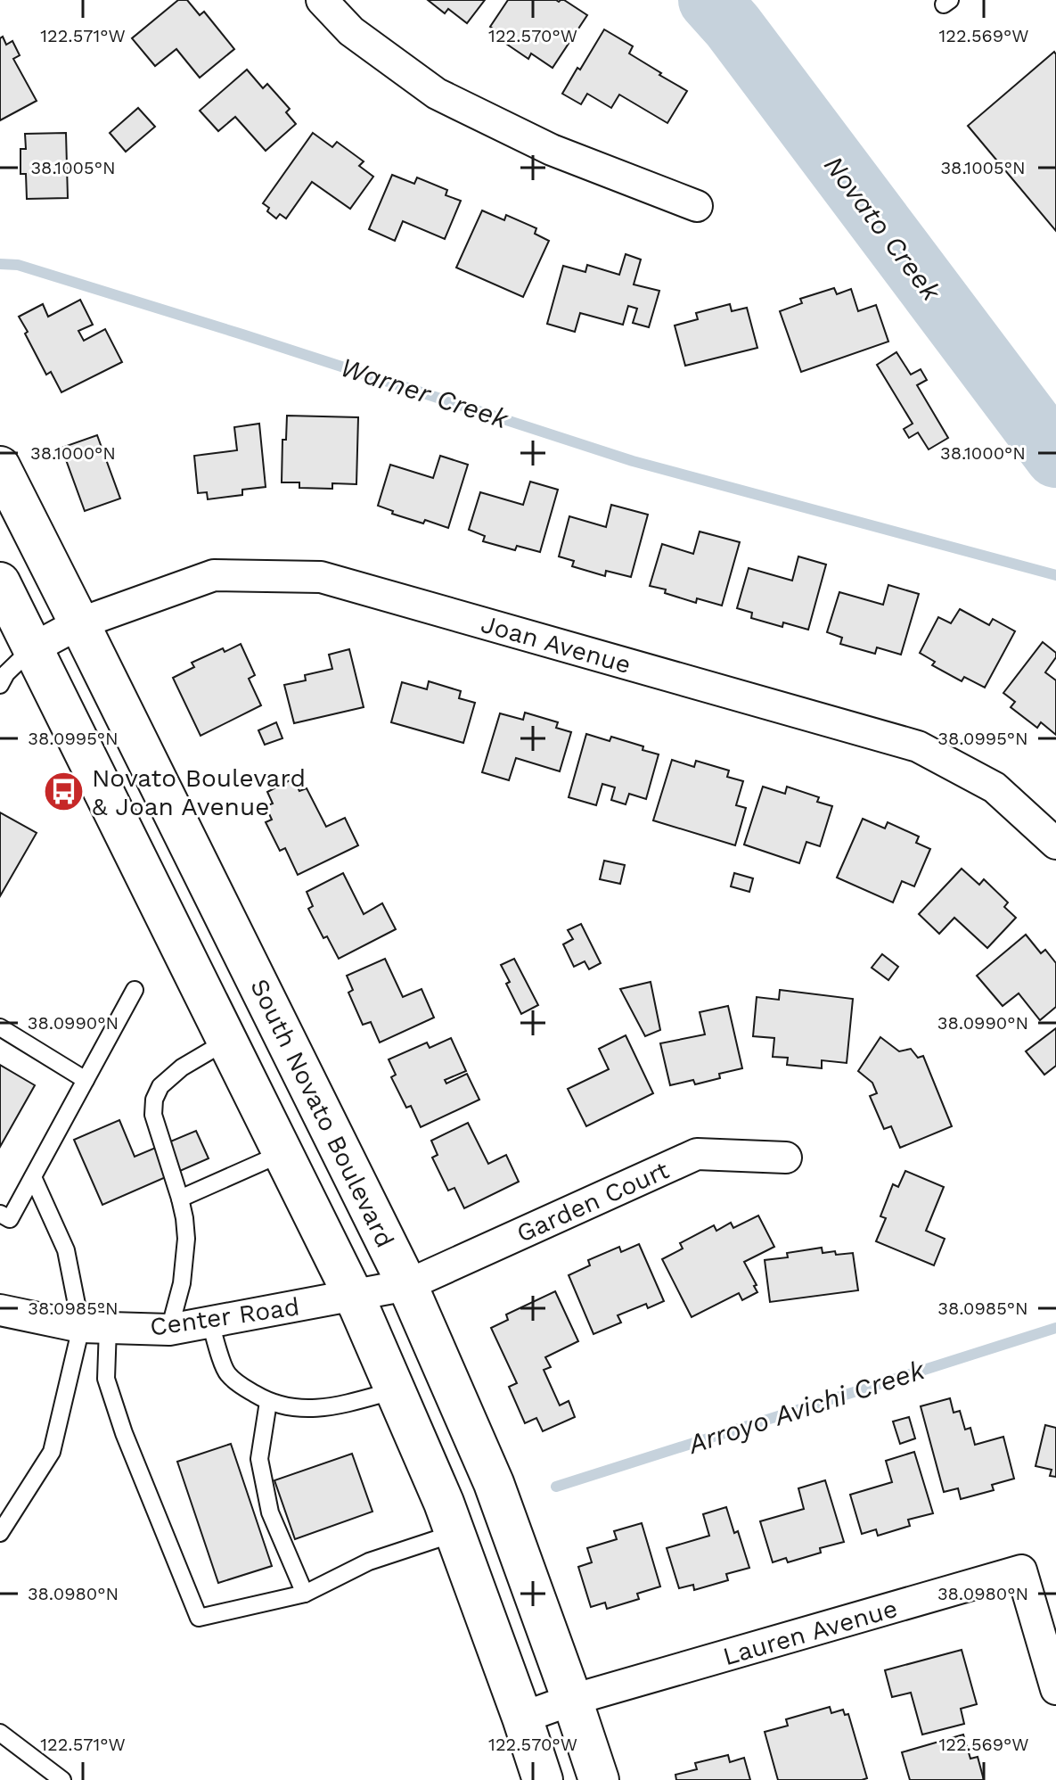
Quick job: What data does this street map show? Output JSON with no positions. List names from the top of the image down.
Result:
{
  "streets": {
    "main road": ["South Novato Boulevard"],
    "street": [
      "Joan Avenue",
      "Garden Court",
      "Center Road",
      "Lauren Avenue"
    ]
  },
  "crossings": [
    ["Joan Avenue", "South Novato Boulevard"],
    ["South Novato Boulevard", "Garden Court"],
    ["South Novato Boulevard", "Center Road"],
    ["South Novato Boulevard", "Lauren Avenue"],
    ["Garden Court", "Center Road"]
  ],
  "water": ["Novato Creek", "Warner Creek", "Arroyo Avichi Creek"],
  "places": {
    "bus stop": ["Novato Boulevard & Joan Avenue"]
  },
  "coordinates": [
    "122.571°W",
    "122.570°W",
    "122.569°W",
    "38.1005°N",
    "38.1000°N",
    "38.0995°N",
    "38.0990°N",
    "38.0985°N",
    "38.0980°N"
  ]
}
